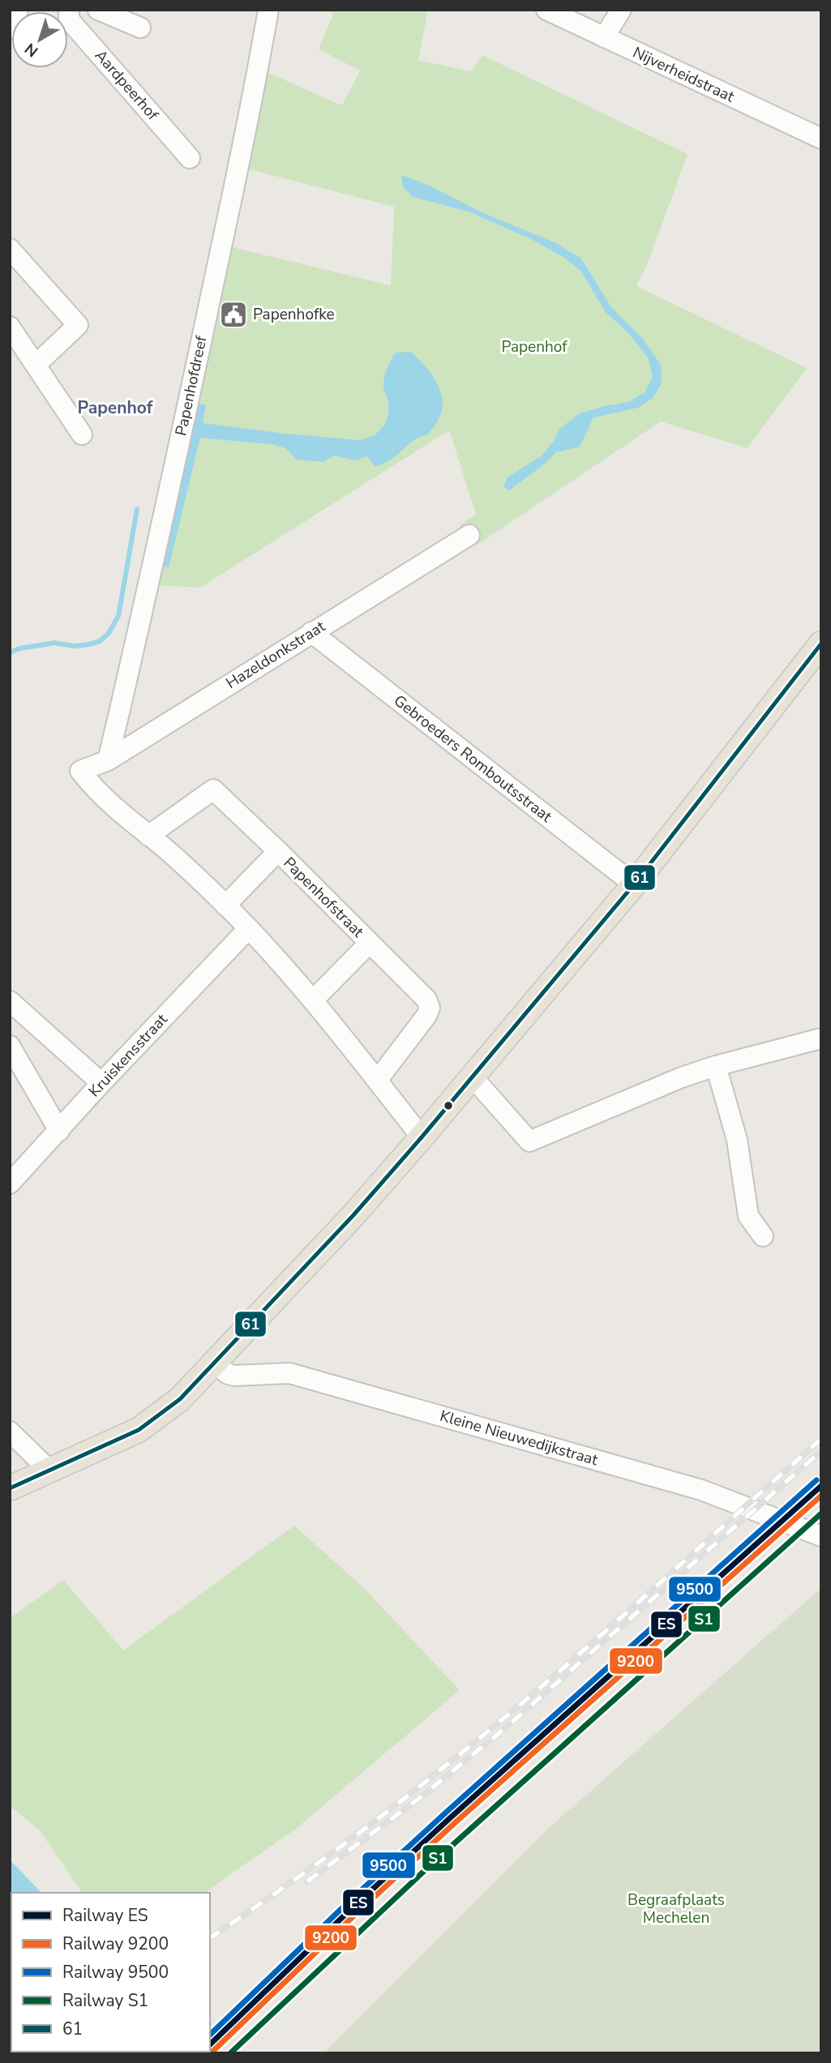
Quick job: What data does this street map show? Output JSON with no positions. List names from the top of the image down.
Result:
{
  "streets": {
    "street": [
      "Nijverheidstraat",
      "Aardpeerhof",
      "Papenhofdreef",
      "Hazeldonkstraat",
      "Gebroeders Romboutsstraat",
      "Papenhofstraat",
      "Kruiskensstraat",
      "Kleine Nieuwedijkstraat"
    ]
  },
  "crossings": [
    ["Papenhofdreef", "Hazeldonkstraat"],
    ["Hazeldonkstraat", "Gebroeders Romboutsstraat"],
    ["Hazeldonkstraat", "Papenhofstraat"]
  ],
  "districts": ["Papenhof"],
  "parks": ["Papenhof", "Begraafplaats Mechelen"],
  "places": {
    "public building": ["Papenhofke"]
  },
  "lines": [
    "transit line 61",
    "rail line 9500",
    "rail line ES",
    "rail line 9200",
    "rail line S1"
  ],
  "legend": [
    "Railway ES",
    "Railway 9200",
    "Railway 9500",
    "Railway S1",
    "61"
  ],
  "north": "bottom left"
}
